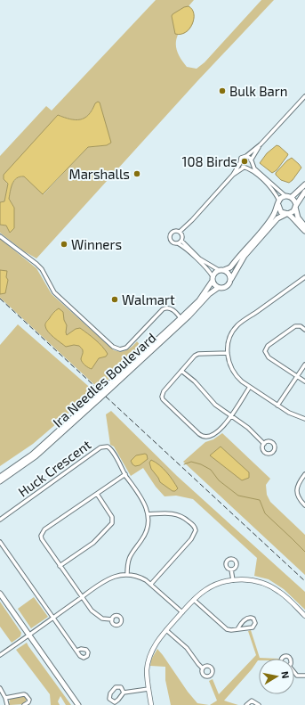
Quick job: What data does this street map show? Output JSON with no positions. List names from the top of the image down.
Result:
{
  "streets": {
    "main road": ["Ira Needles Boulevard"],
    "street": ["Huck Crescent"]
  },
  "places": [
    "Bulk Barn",
    "108 Birds",
    "Marshalls",
    "Winners",
    "Walmart"
  ],
  "north": "right"
}
